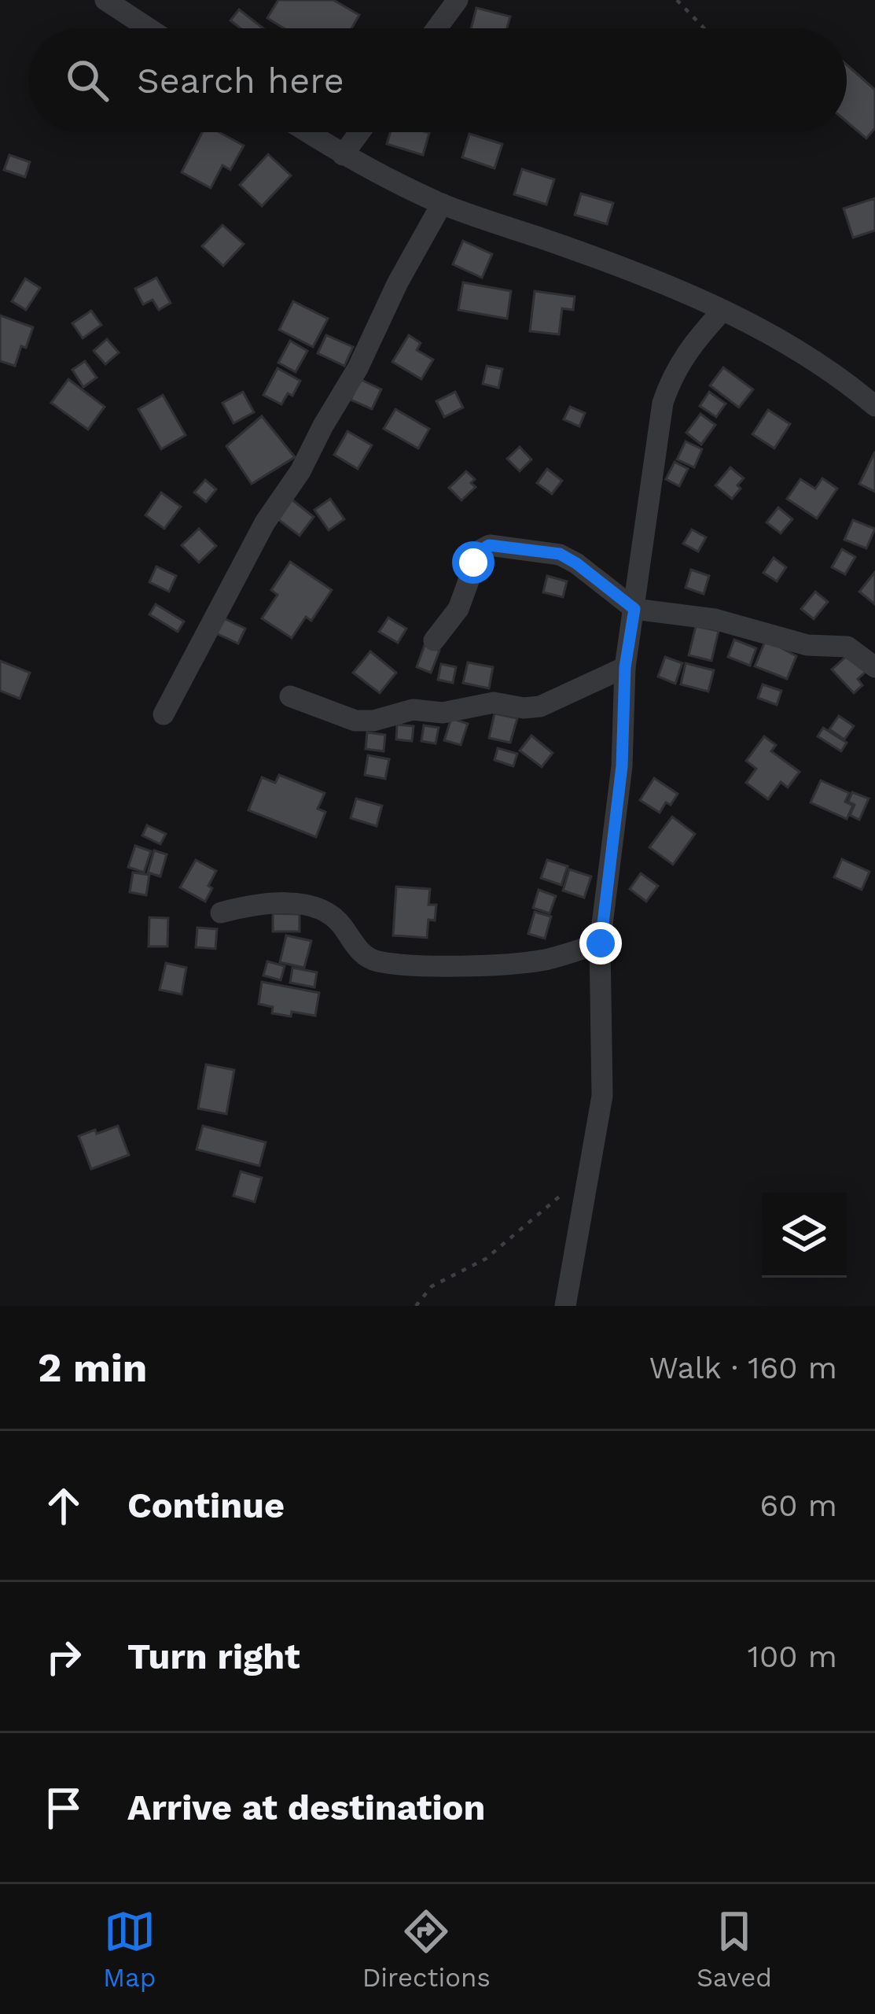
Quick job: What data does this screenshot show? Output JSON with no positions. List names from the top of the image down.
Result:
{
  "page": {
    "search": "Search here",
    "heading": ["2 min", "Walk · 160 m"],
    "list": [
      ["Continue", "60 m"],
      ["Turn right", "100 m"],
      "Arrive at destination"
    ],
    "nav": ["Map", "Directions", "Saved"]
  }
}
